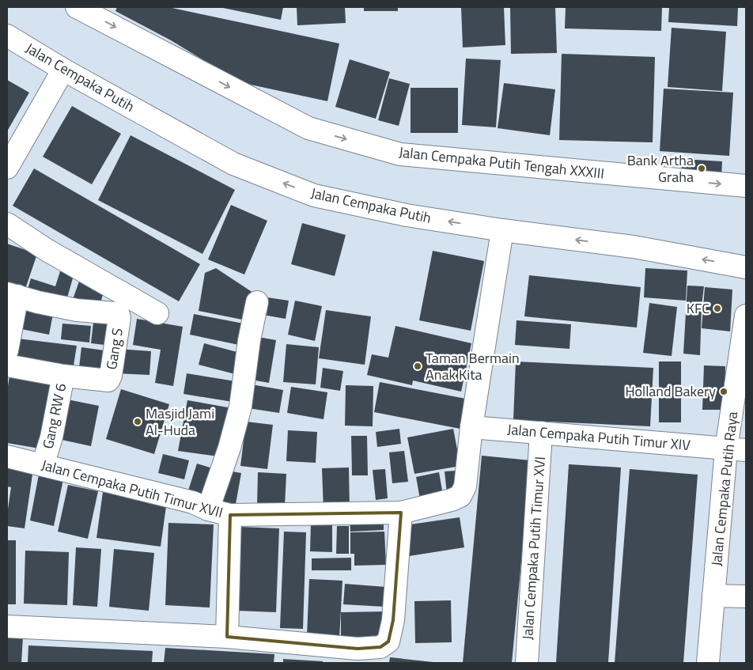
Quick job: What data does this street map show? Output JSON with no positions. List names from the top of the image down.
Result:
{
  "streets": {
    "street": [
      "Jalan Cempaka Putih",
      "Jalan Cempaka Putih Tengah XXXIII",
      "Gang S",
      "Gang RW 6",
      "Jalan Cempaka Putih Timur XIV",
      "Jalan Cempaka Putih Timur XVII",
      "Jalan Cempaka Putih Raya",
      "Jalan Cempaka Putih Timur XVI"
    ]
  },
  "crossings": [
    ["Gang S", "Gang RW 6"],
    ["Gang RW 6", "Jalan Cempaka Putih Timur XVII"],
    ["Jalan Cempaka Putih Timur XIV", "Jalan Cempaka Putih Raya"],
    ["Jalan Cempaka Putih Timur XIV", "Jalan Cempaka Putih Timur XVI"]
  ],
  "one_way": ["Jalan Cempaka Putih", "Jalan Cempaka Putih Tengah XXXIII"],
  "places": [
    "Bank Artha Graha",
    "KFC",
    "Taman Bermain Anak Kita",
    "Holland Bakery",
    "Masjid Jami Al-Huda"
  ]
}
